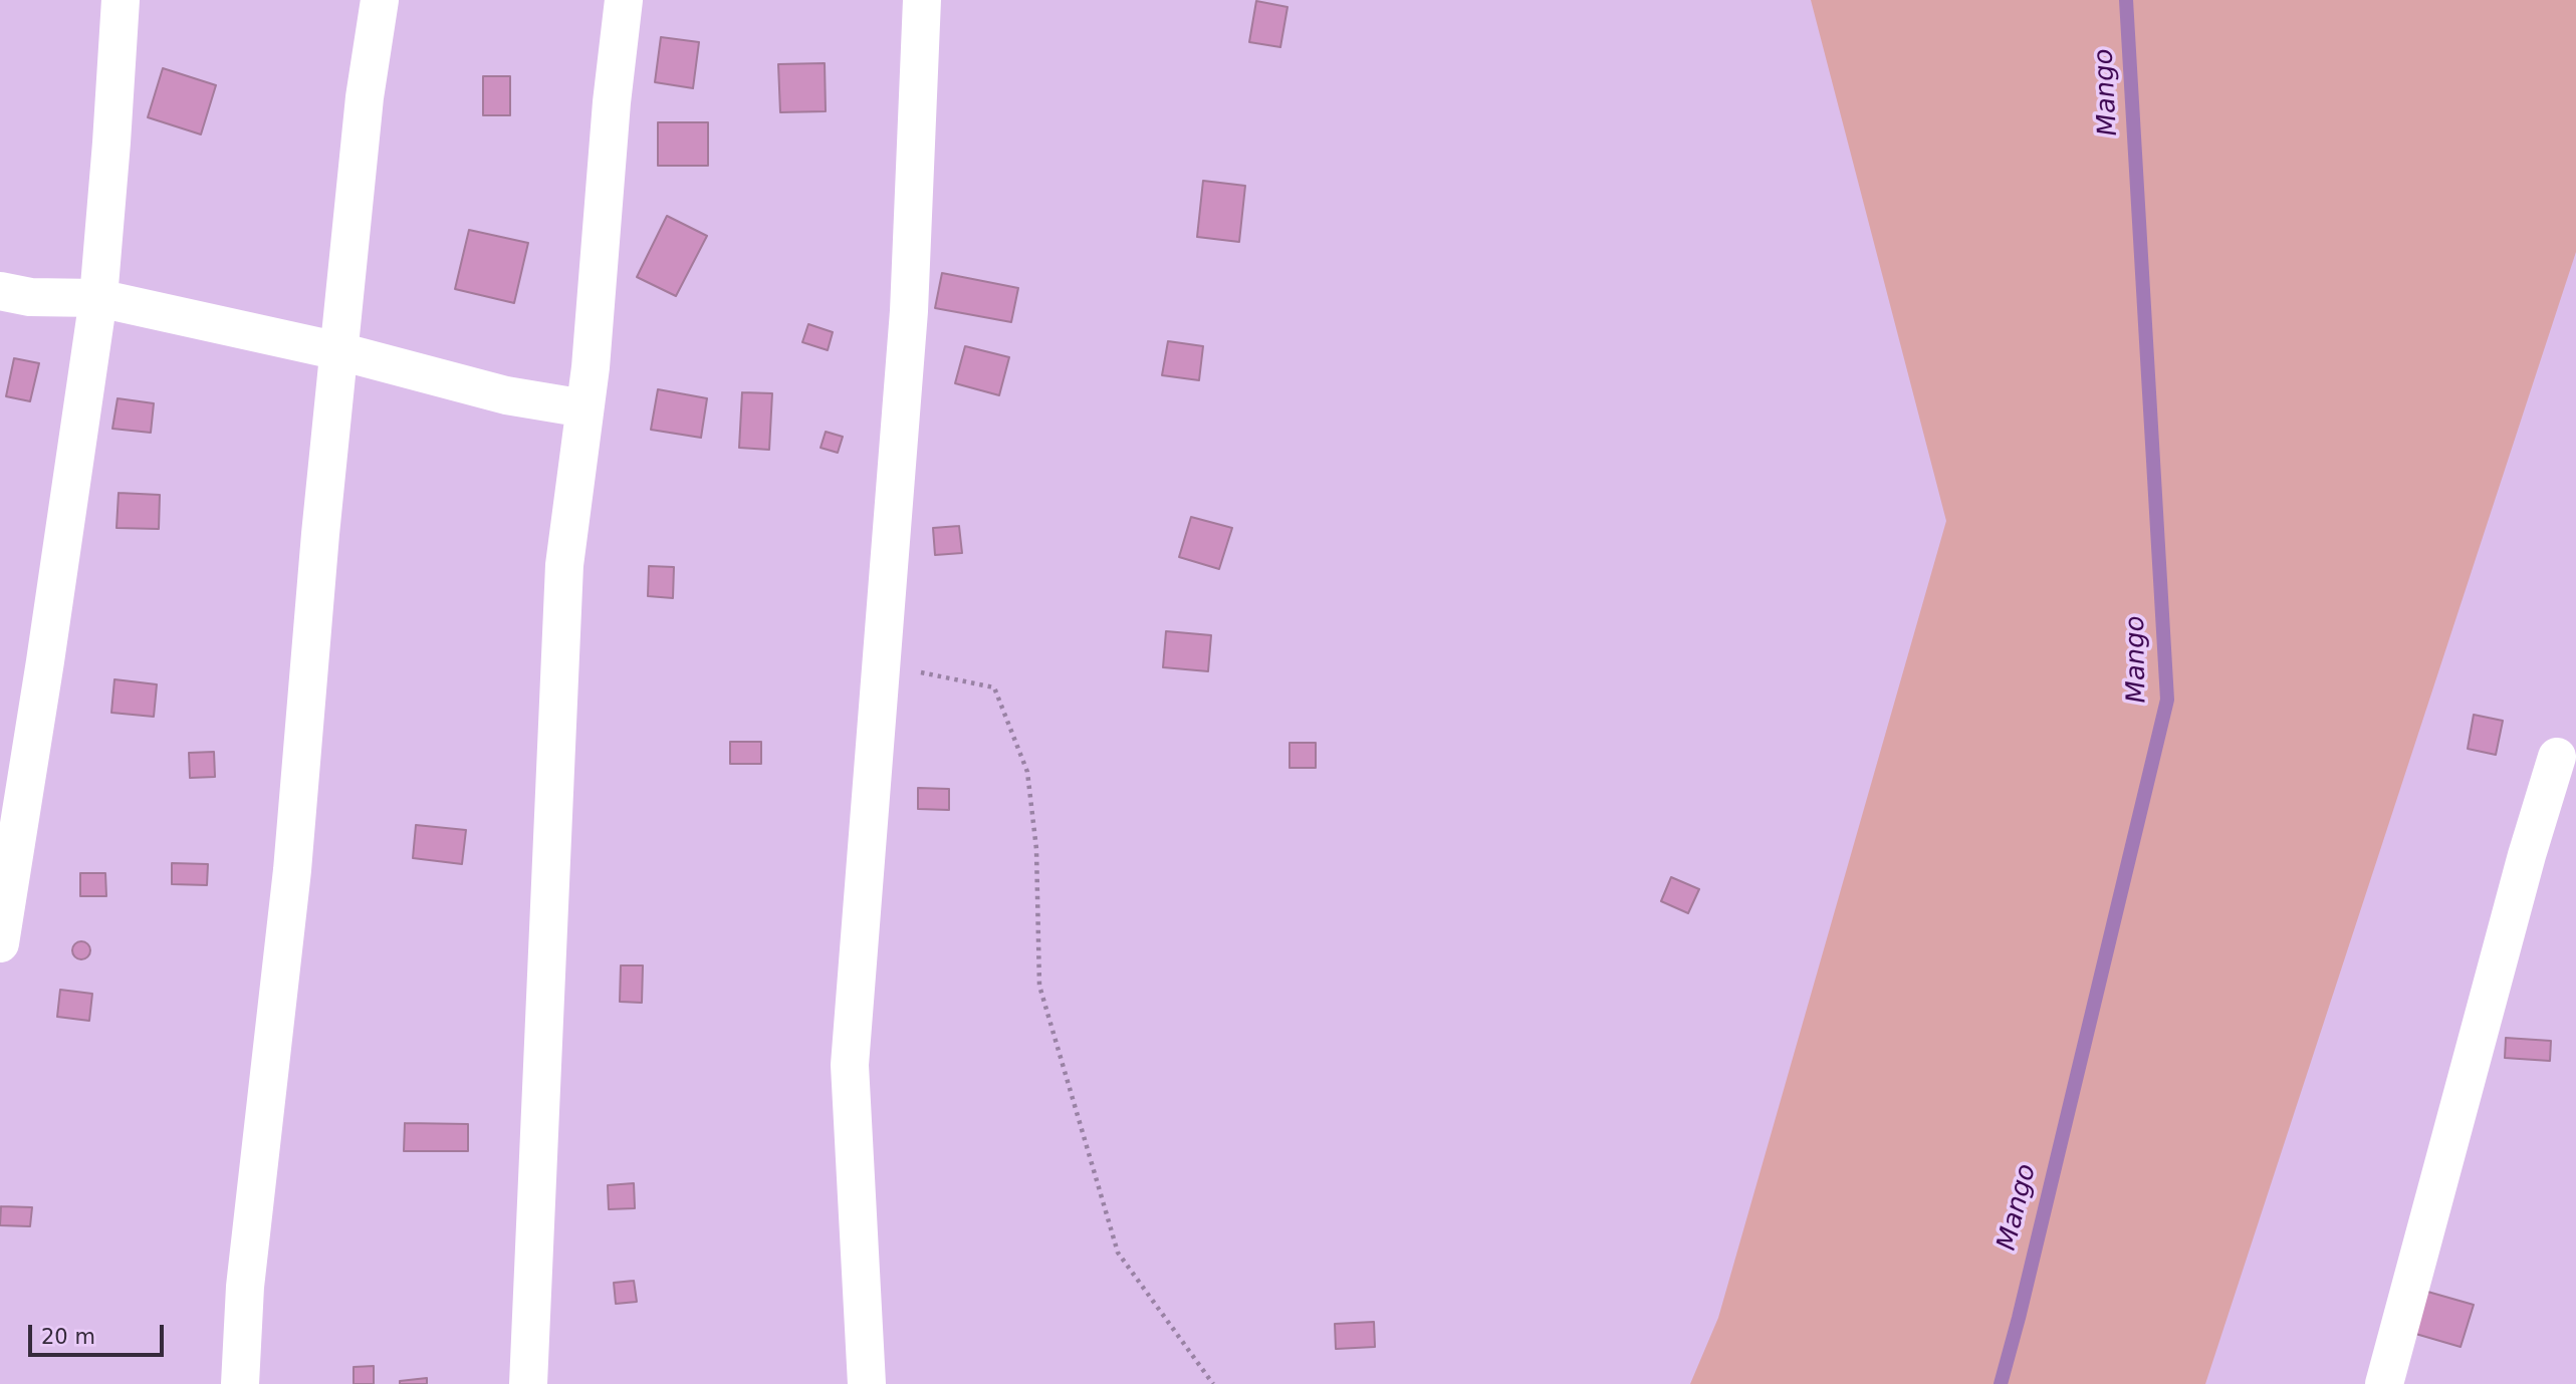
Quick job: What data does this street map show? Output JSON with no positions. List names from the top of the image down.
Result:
{
  "water": ["Mango"],
  "scale_bar": "20 m"
}
